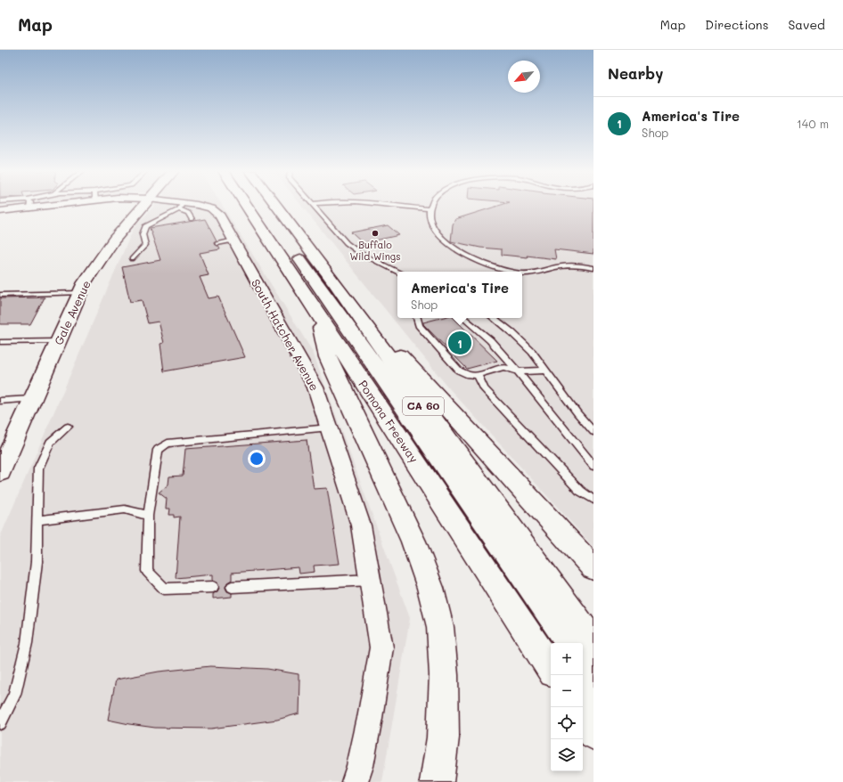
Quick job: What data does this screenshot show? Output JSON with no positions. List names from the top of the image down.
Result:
{
  "streets": {
    "main road": ["Gale Avenue", "CA 60", "Pomona Freeway"],
    "street": ["South Hatcher Avenue"]
  },
  "places": ["Buffalo Wild Wings"],
  "north": "bottom left",
  "page": {
    "header": "Map",
    "nav": ["Map", "Directions", "Saved"],
    "heading": "Nearby",
    "list": [
      {
        "mark": "1",
        "name": "America's Tire",
        "note": "Shop",
        "value": "140 m"
      }
    ],
    "popup": ["America's Tire", "Shop"],
    "pins": "1",
    "map_buttons": ["+", "−"]
  }
}
